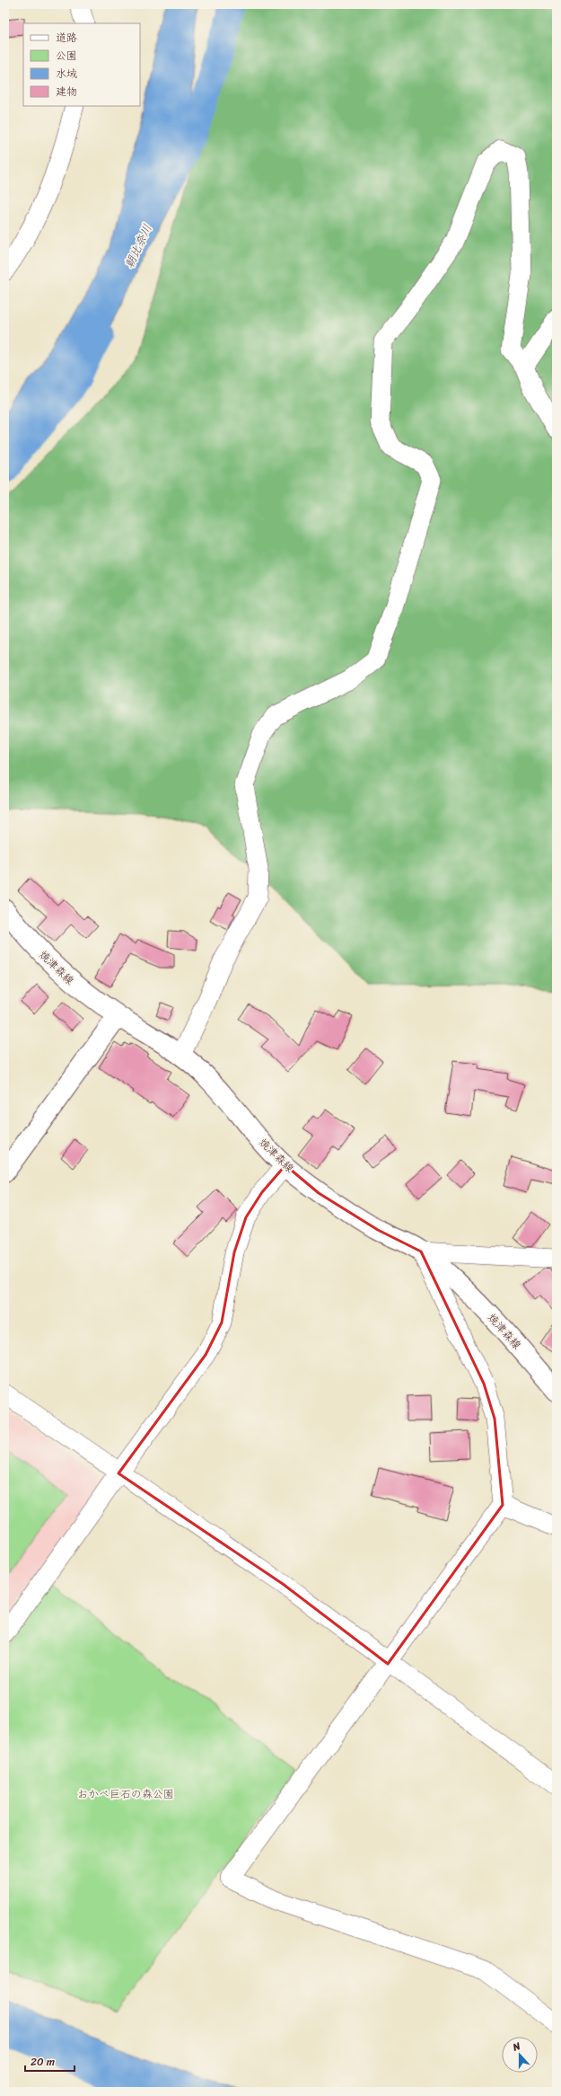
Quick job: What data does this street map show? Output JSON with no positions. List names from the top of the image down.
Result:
{
  "streets": {
    "main road": ["焼津森線"]
  },
  "water": ["朝比奈川"],
  "parks": ["おかべ巨石の森公園"],
  "legend": [
    "道路",
    "公園",
    "水域",
    "建物"
  ],
  "scale_bar": "20 m",
  "north": "top"
}
